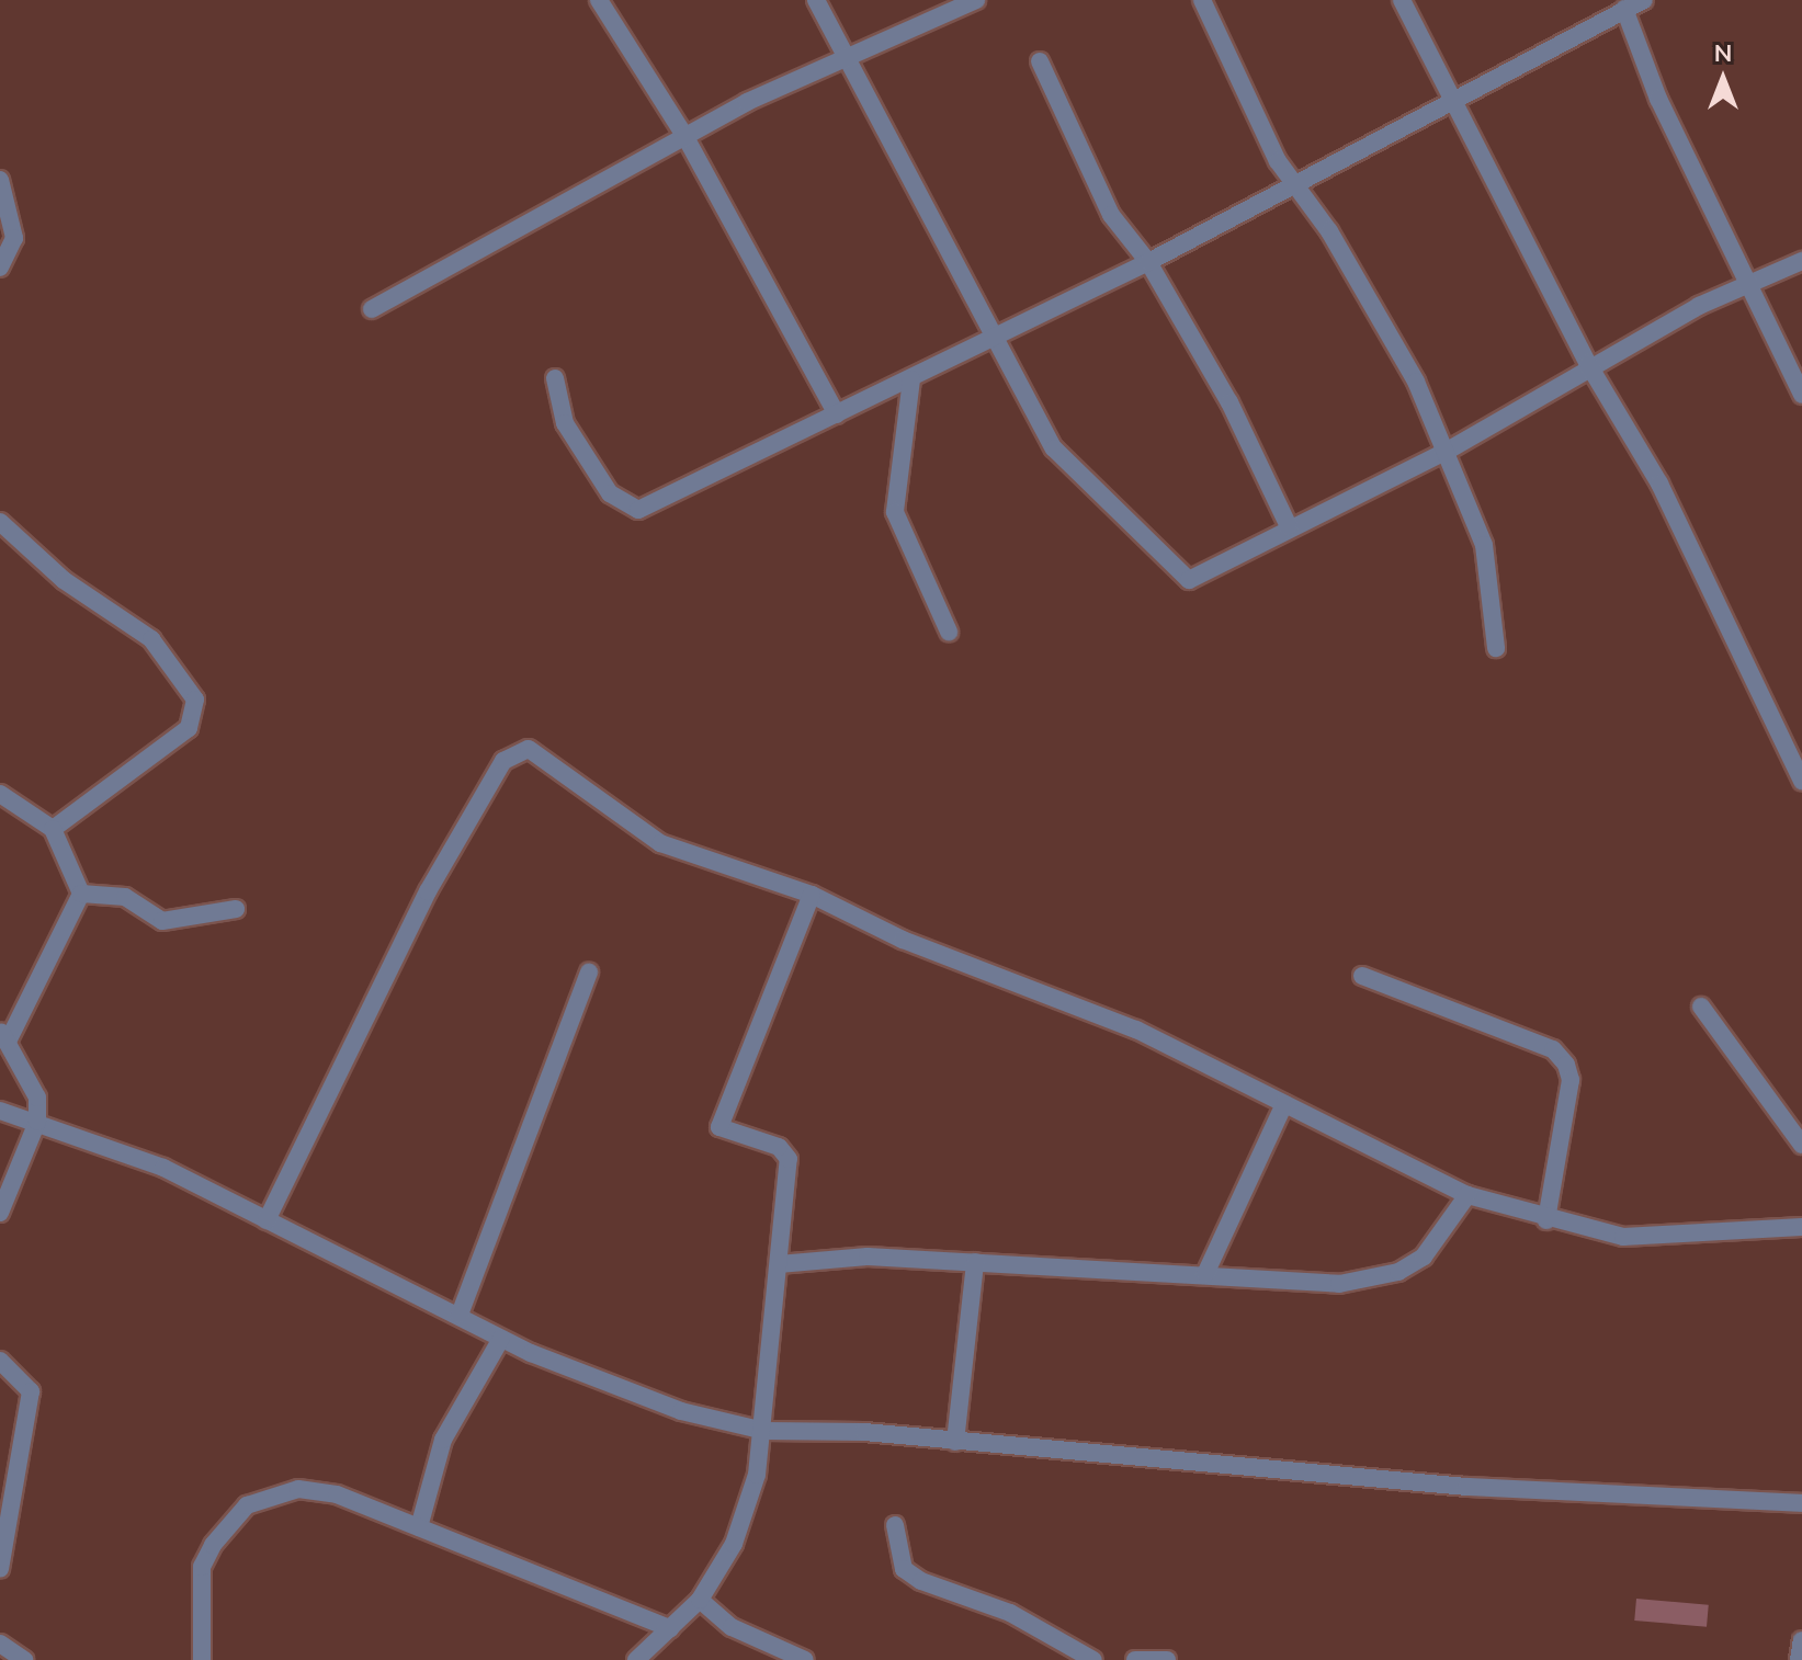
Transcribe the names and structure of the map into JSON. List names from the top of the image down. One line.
{"north":"top"}
